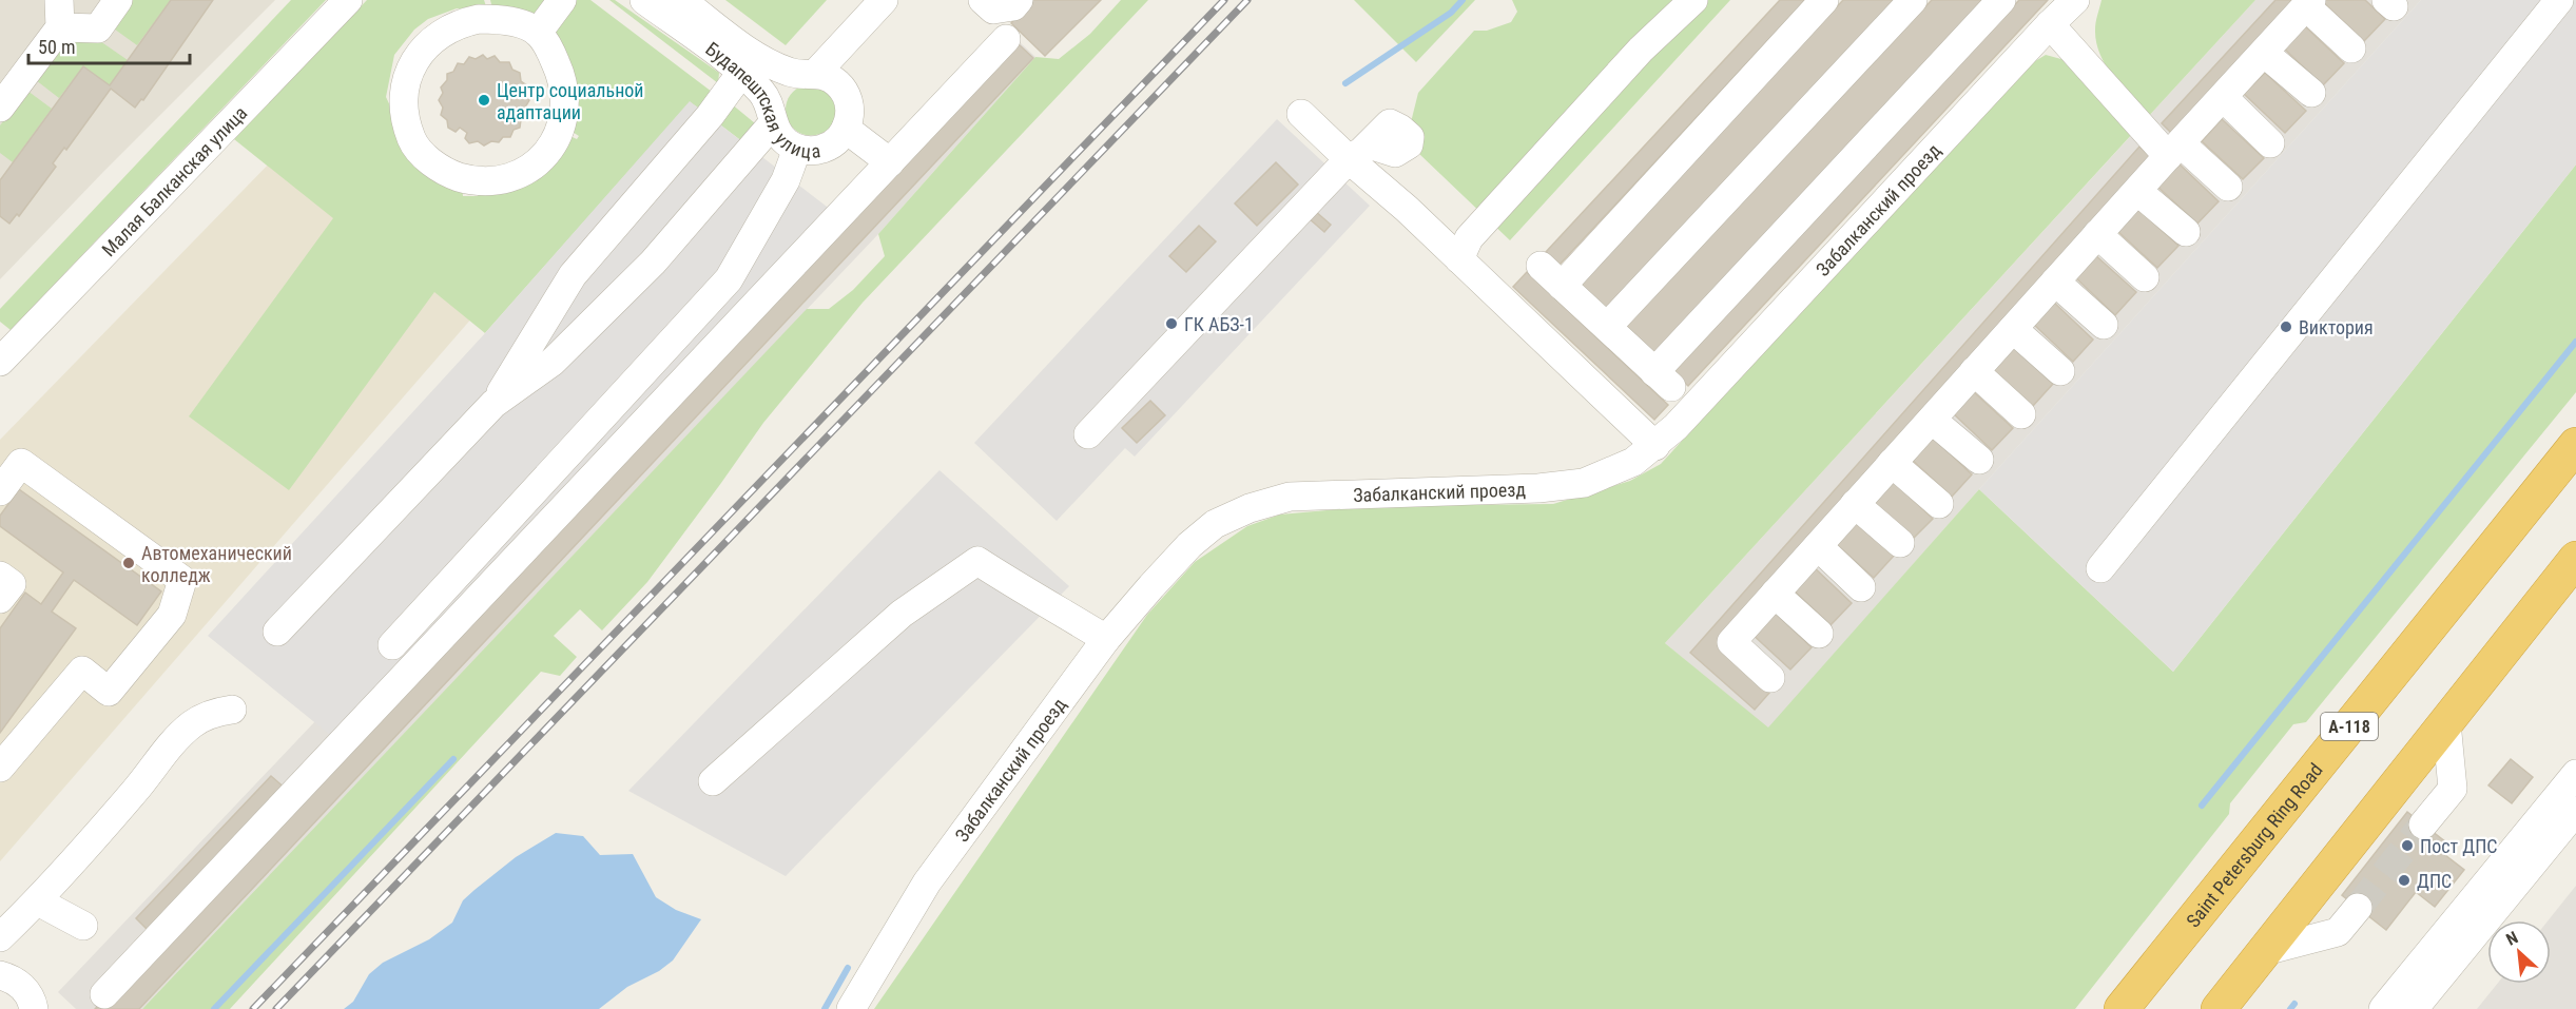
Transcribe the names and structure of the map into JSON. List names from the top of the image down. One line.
{"streets":{"highway":["А-118","Saint Petersburg Ring Road"],"street":["Будапештская улица","Малая Балканская улица","Забалканский проезд"]},"places":["Центр социальной адаптации","ГК АБЗ-1","Виктория","Автомеханический колледж","Пост ДПС","ДПС"],"scale_bar":"50 m","north":"top left"}
